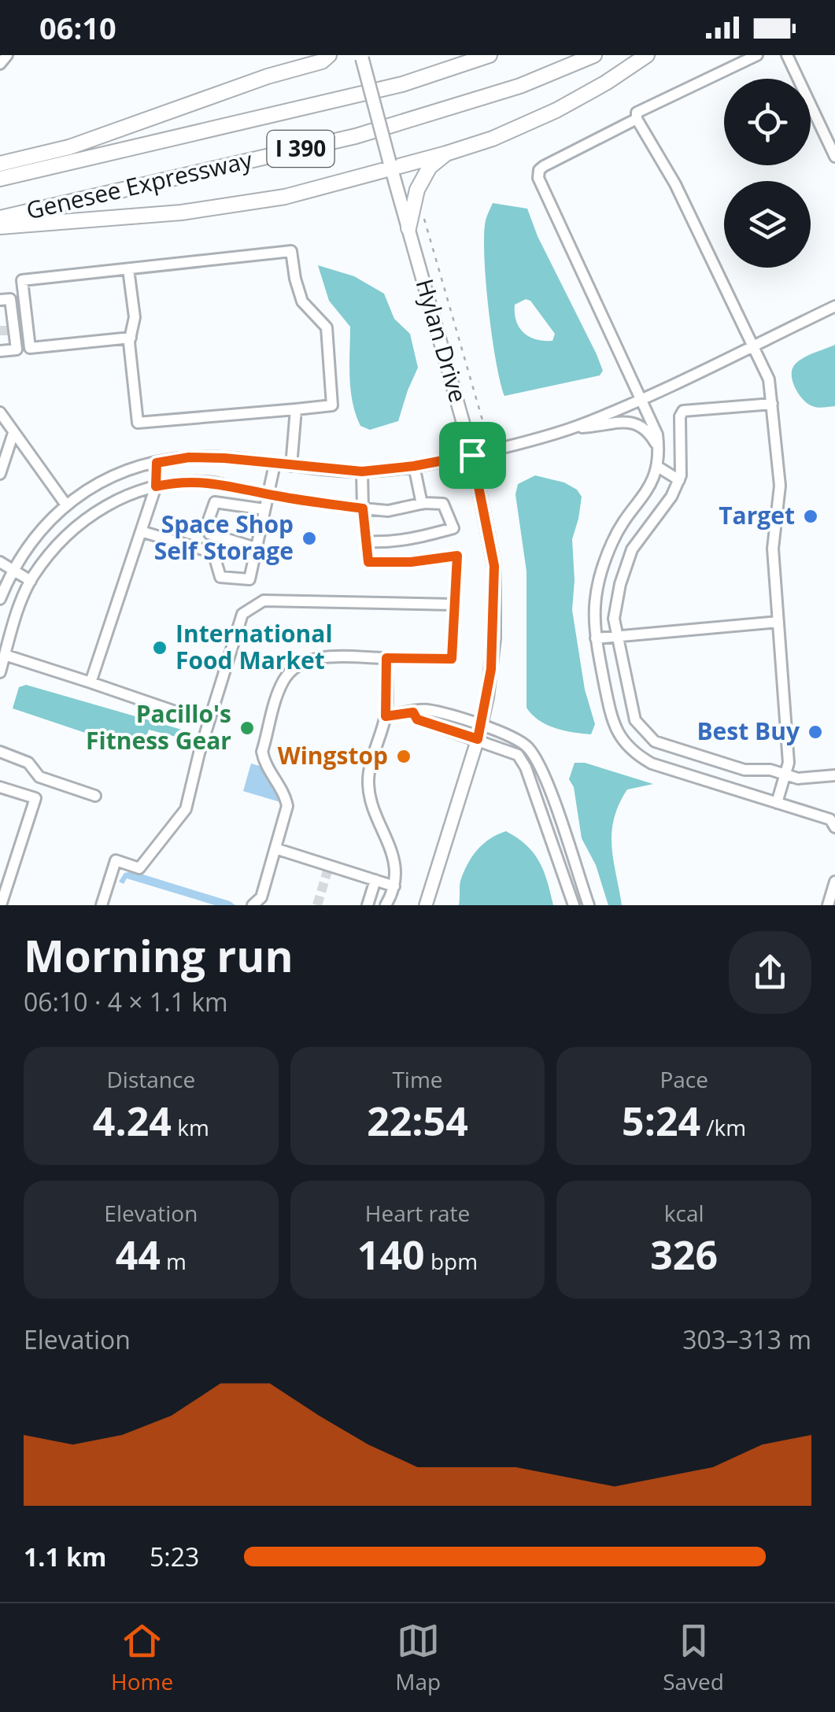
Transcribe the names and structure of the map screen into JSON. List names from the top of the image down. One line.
{"streets":{"highway":["I 390","Genesee Expressway"],"main road":["Hylan Drive"]},"places":["Target","Space Shop Self Storage","International Food Market","Pacillo's Fitness Gear","Best Buy","Wingstop"],"page":{"status":"06:10","heading":["Morning run","06:10 · 4 × 1.1 km"],"stats":[["Distance","4.24 km"],["Time","22:54"],["Pace","5:24 /km"],["Elevation","44 m"],["Heart rate","140 bpm"],["kcal","326"]],"chart":["Elevation","303–313 m"],"list":[{"name":"1.1 km","note":"5:23"}],"tabs":["Home","Map","Saved"]}}
